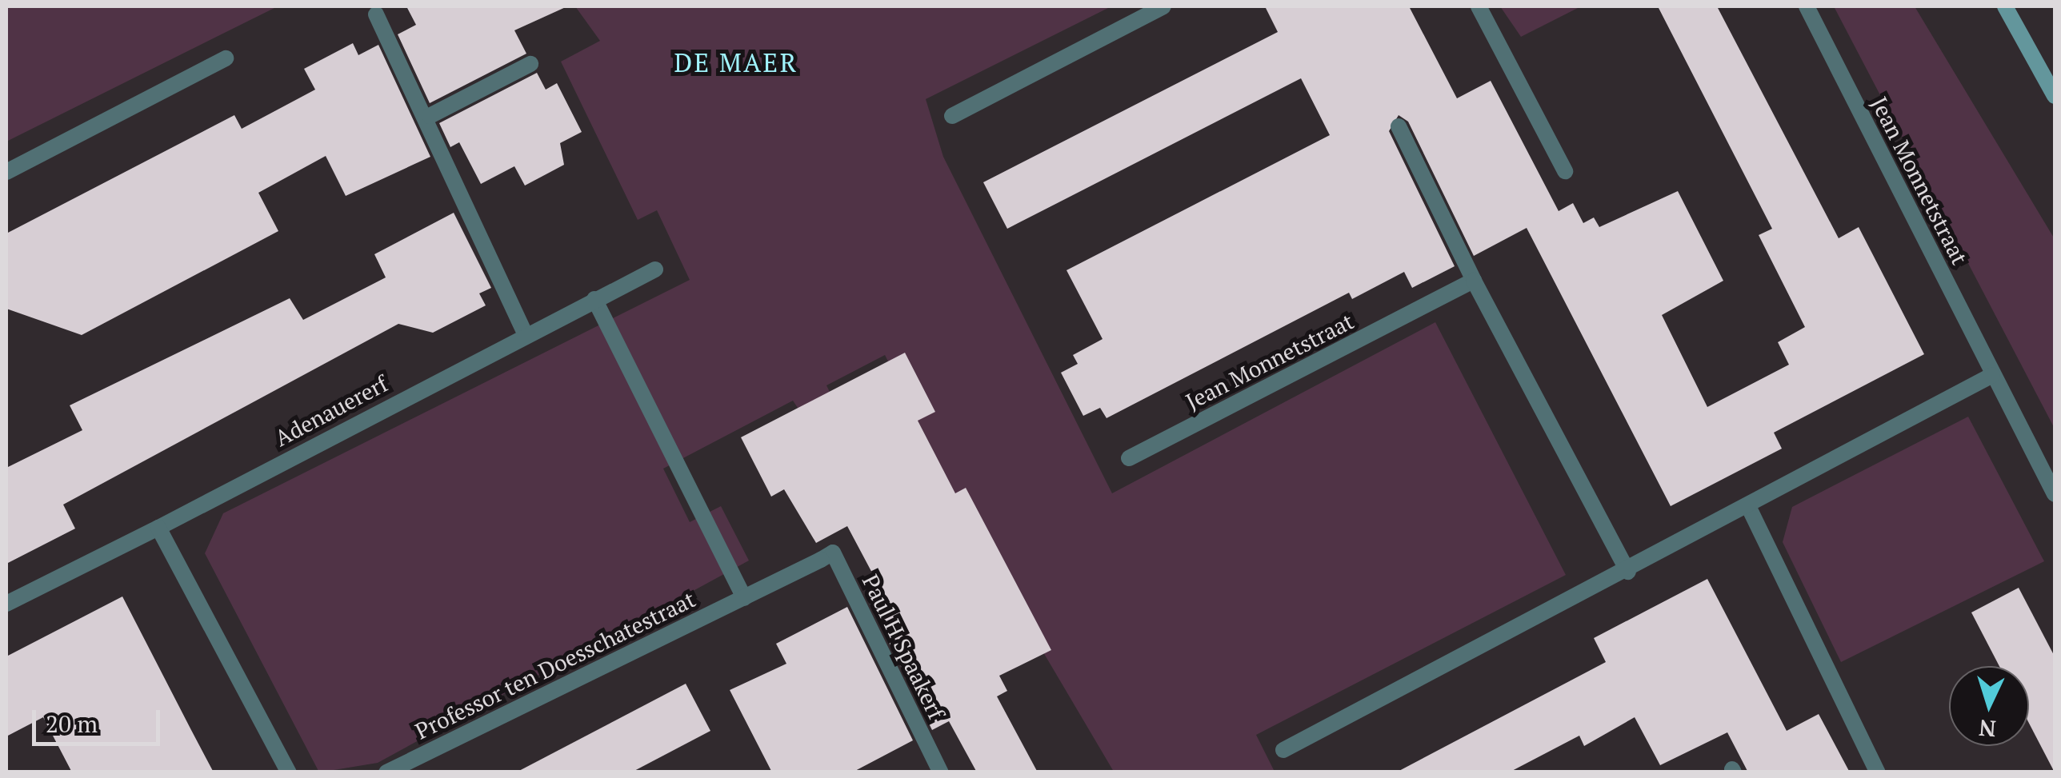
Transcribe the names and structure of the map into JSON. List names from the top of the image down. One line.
{"streets":{"street":["Jean Monnetstraat","Adenauererf","Paul H Spaakerf","Professor ten Doesschatestraat"]},"crossings":[["Paul H Spaakerf","Professor ten Doesschatestraat"]],"districts":["DE MAER"],"scale_bar":"20 m","north":"bottom"}
